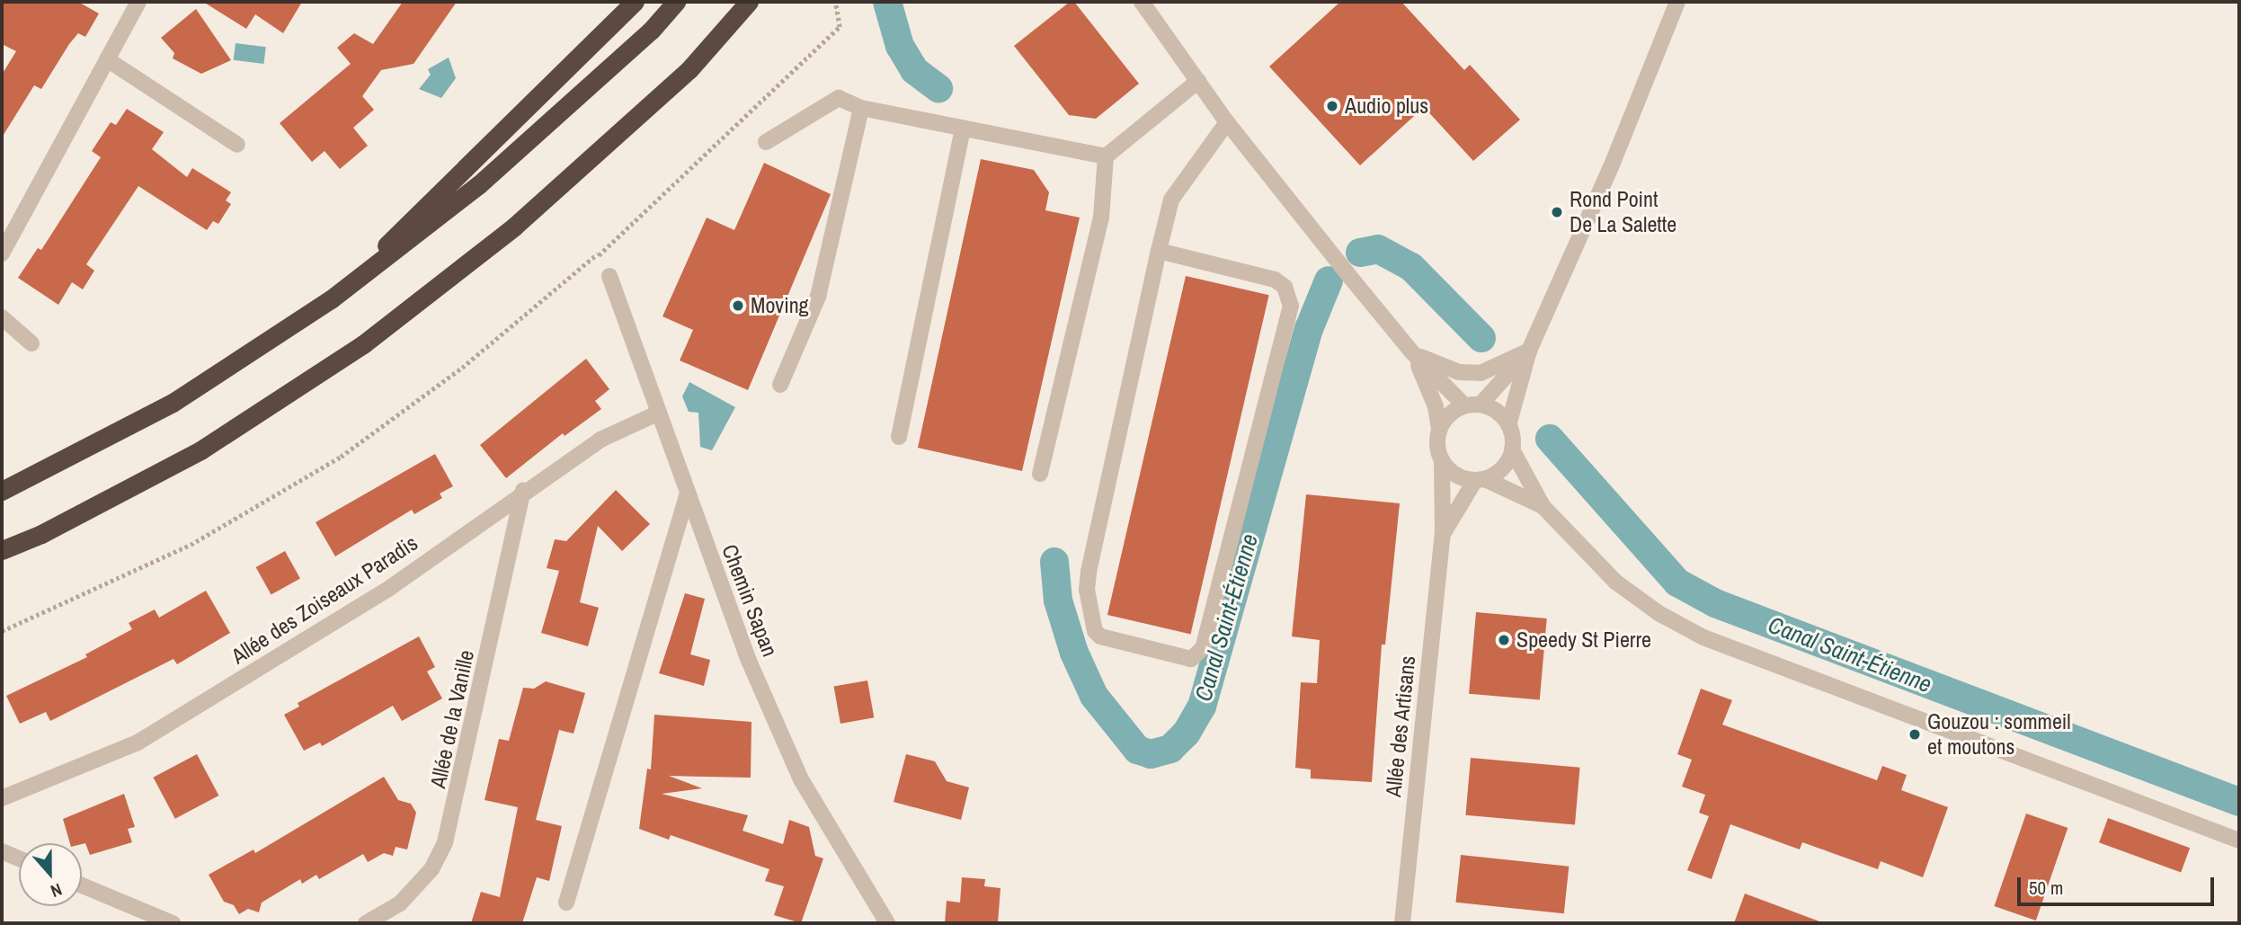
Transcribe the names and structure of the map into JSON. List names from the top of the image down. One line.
{"streets":{"street":["Allée des Zoiseaux Paradis","Chemin Sapan","Allée de la Vanille","Allée des Artisans"]},"crossings":[["Allée des Zoiseaux Paradis","Chemin Sapan"],["Allée des Zoiseaux Paradis","Allée de la Vanille"]],"water":["Canal Saint-Étienne"],"places":["Audio plus","Rond Point De La Salette","Moving","Speedy St Pierre","Gouzou : sommeil et moutons"],"scale_bar":"50 m","north":"bottom"}
